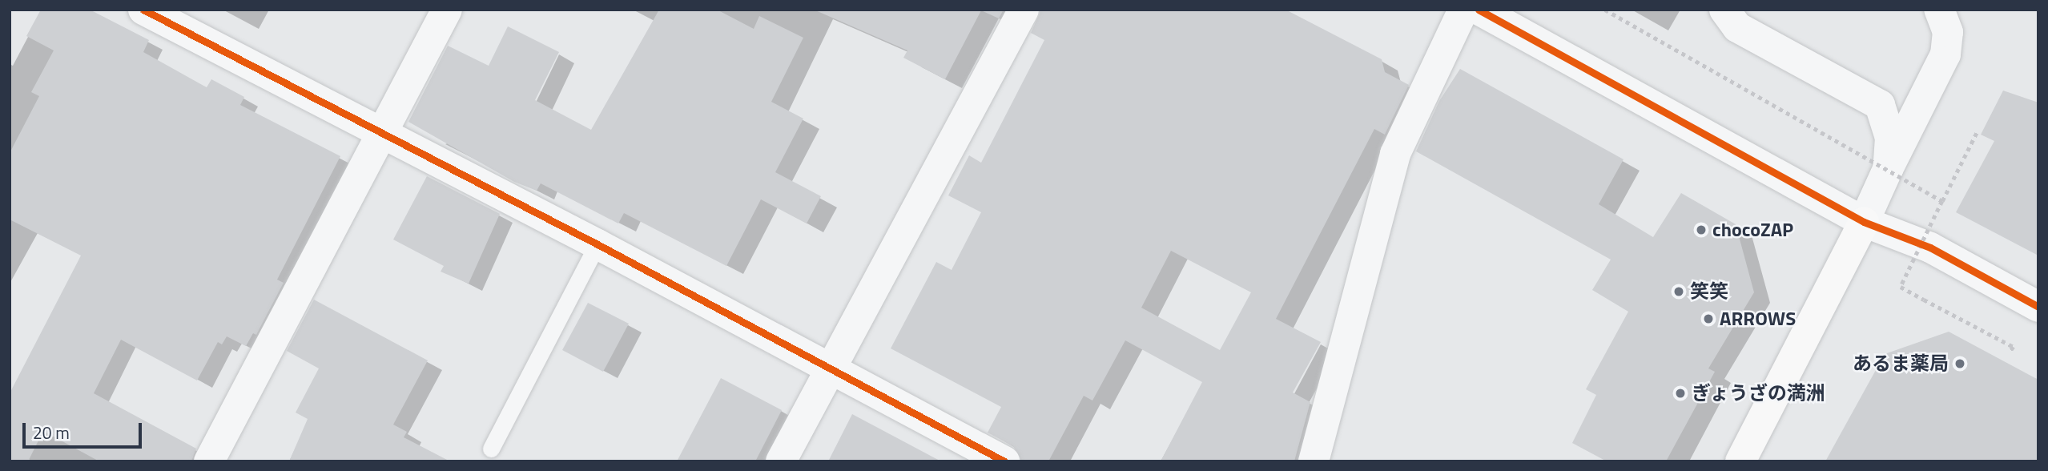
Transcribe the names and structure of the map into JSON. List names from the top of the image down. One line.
{"places":["chocoZAP","笑笑","ARROWS","あるま薬局","ぎょうざの満洲"],"scale_bar":"20 m"}
